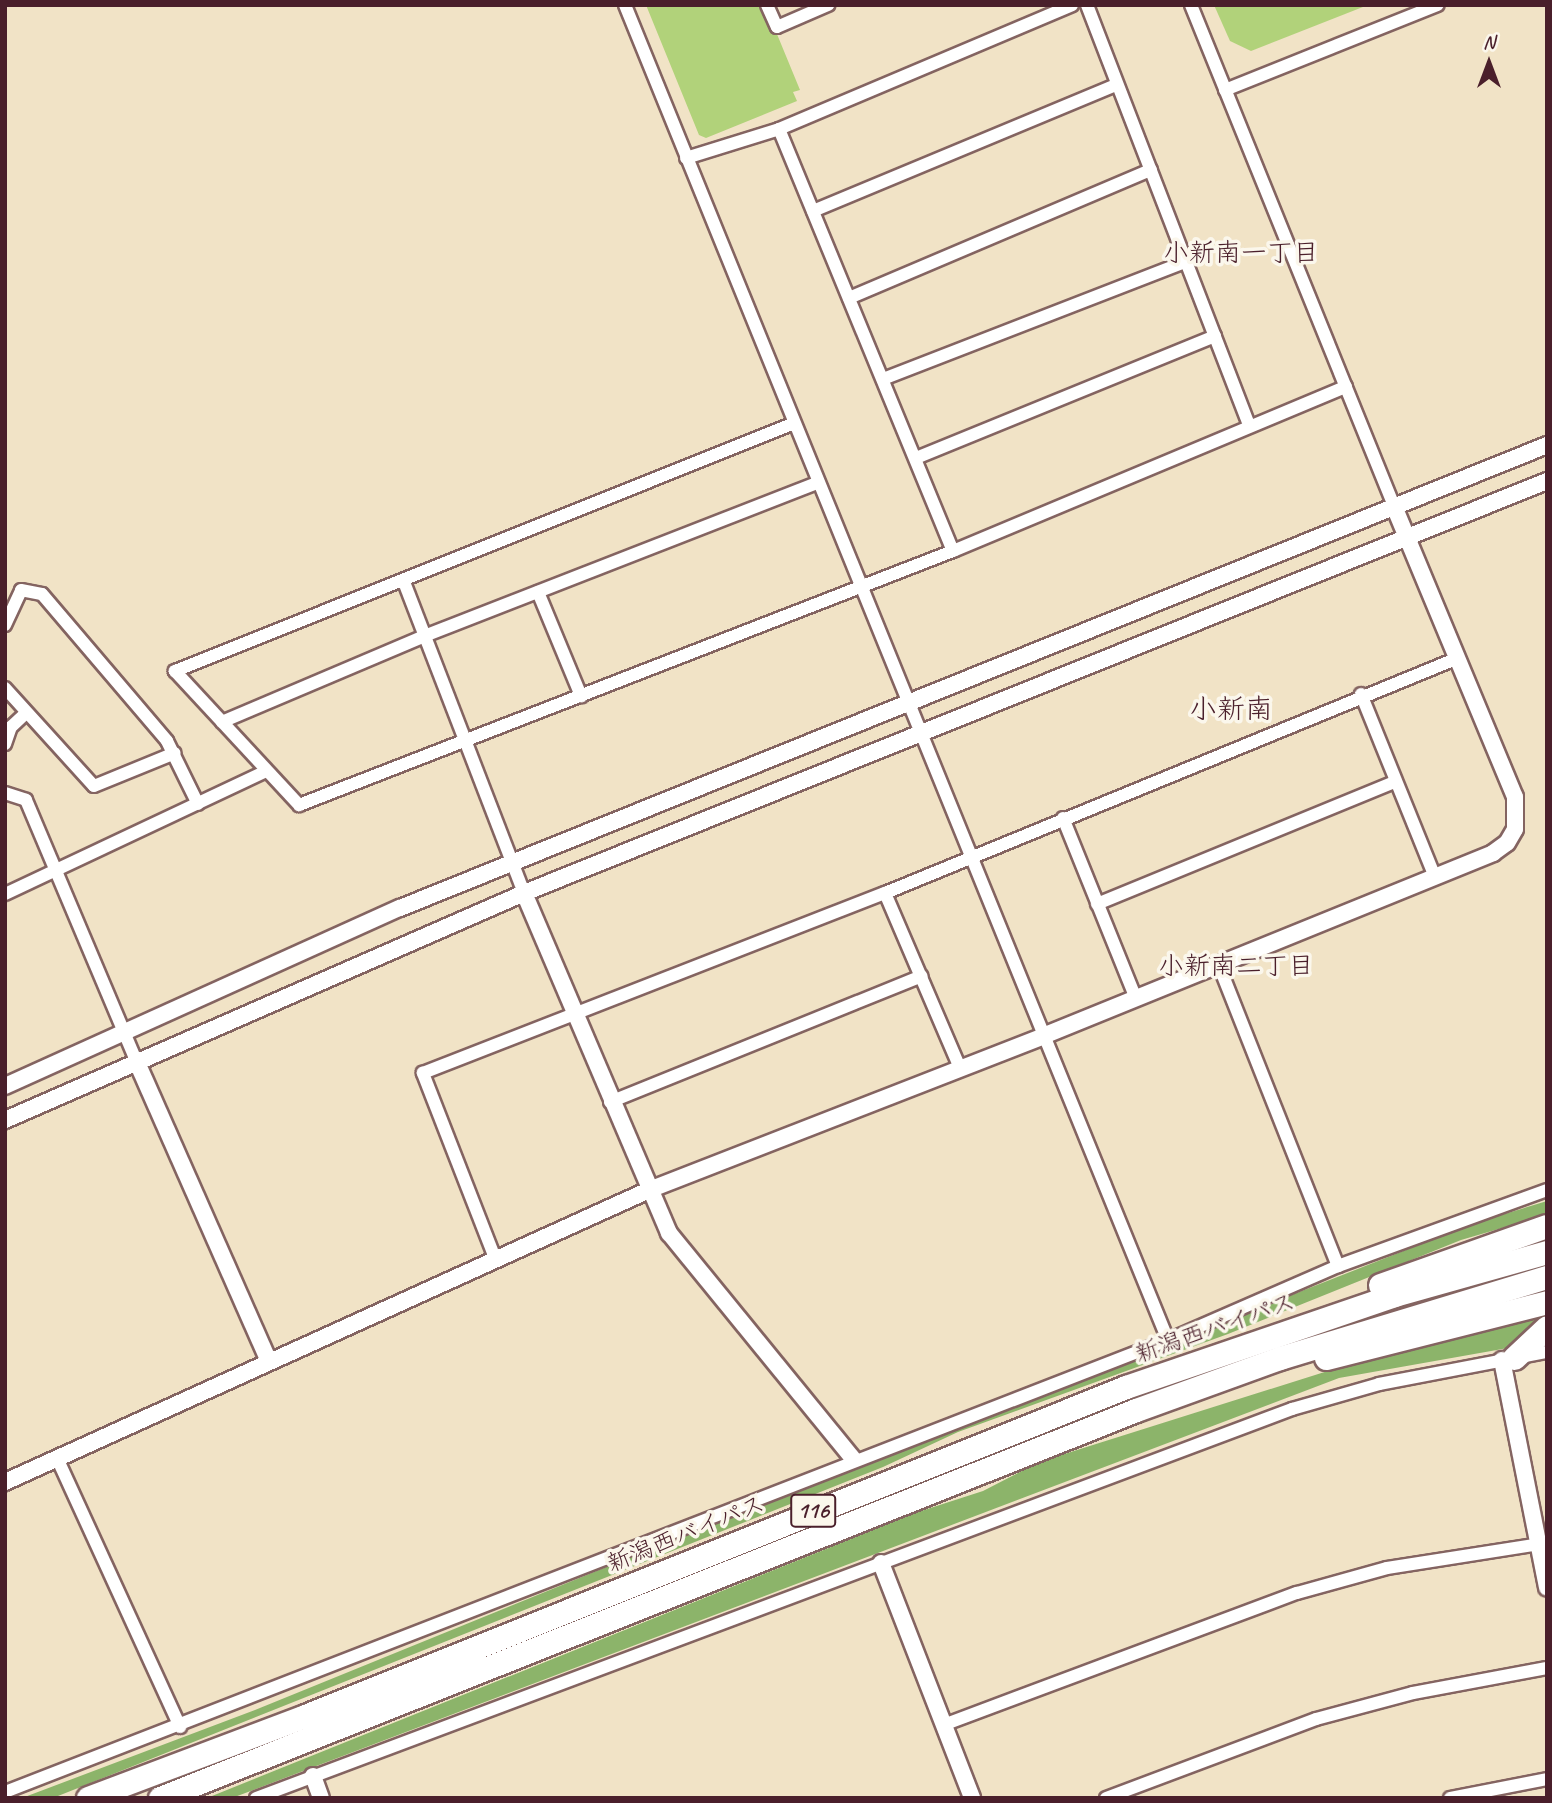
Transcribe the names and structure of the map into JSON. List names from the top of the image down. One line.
{"streets":{"highway":["新潟西バイパス","116"]},"districts":["小新南一丁目","小新南","小新南二丁目"],"north":"top"}
